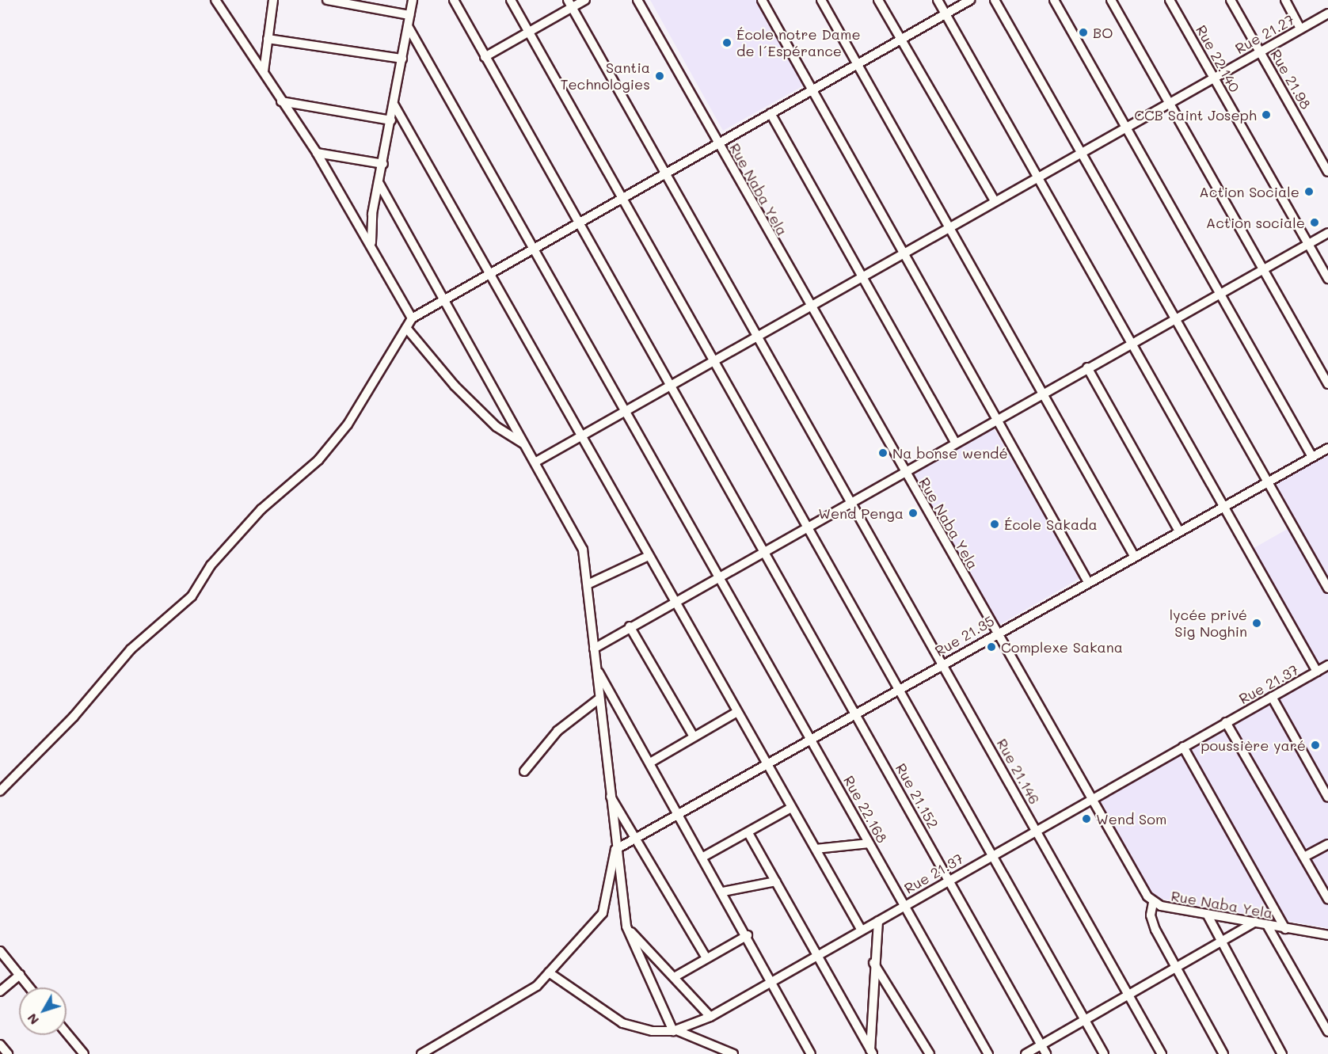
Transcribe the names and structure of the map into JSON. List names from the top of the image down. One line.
{"streets":{"street":["Rue 21.27","Rue 22.140","Rue 21.98","Rue Naba Yela","Rue 21.35","Rue 21.37","Rue 21.146","Rue 21.152","Rue 22.168"]},"crossings":[["Rue 21.27","Rue 22.140"],["Rue 21.27","Rue 21.98"],["Rue 21.27","Rue Naba Yela"],["Rue 21.27","Rue 21.146"],["Rue 21.27","Rue 21.152"],["Rue 21.27","Rue 22.168"],["Rue Naba Yela","Rue 21.35"],["Rue Naba Yela","Rue 21.37"],["Rue 21.35","Rue 21.146"],["Rue 21.35","Rue 21.152"],["Rue 21.35","Rue 22.168"],["Rue 21.37","Rue 21.146"],["Rue 21.37","Rue 21.152"],["Rue 21.37","Rue 22.168"]],"places":["BO","École notre Dame de l´Espérance","Santia Technologies","CCB Saint Joseph","Action Sociale","Action sociale","Na bonse wendé","Wend Penga","École Sakada","lycée privé Sig Noghin","Complexe Sakana","poussière yaré","Wend Som"],"north":"bottom left"}
